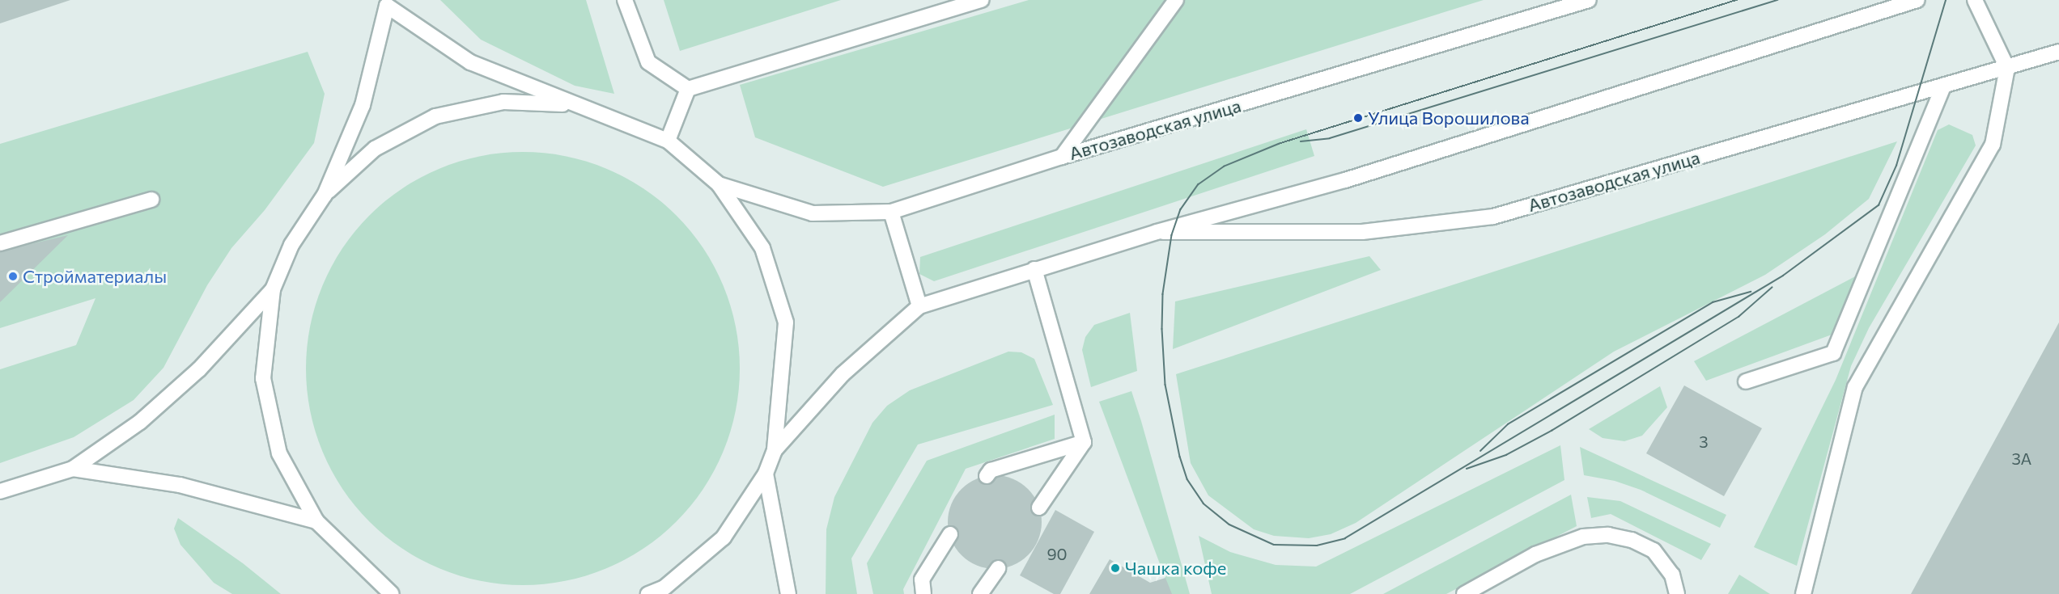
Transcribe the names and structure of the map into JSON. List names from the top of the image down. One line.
{"streets":{"main road":["Автозаводская улица"]},"places":["Улица Ворошилова","Стройматериалы","Чашка кофе"],"house_numbers":["3","3А","90"]}
